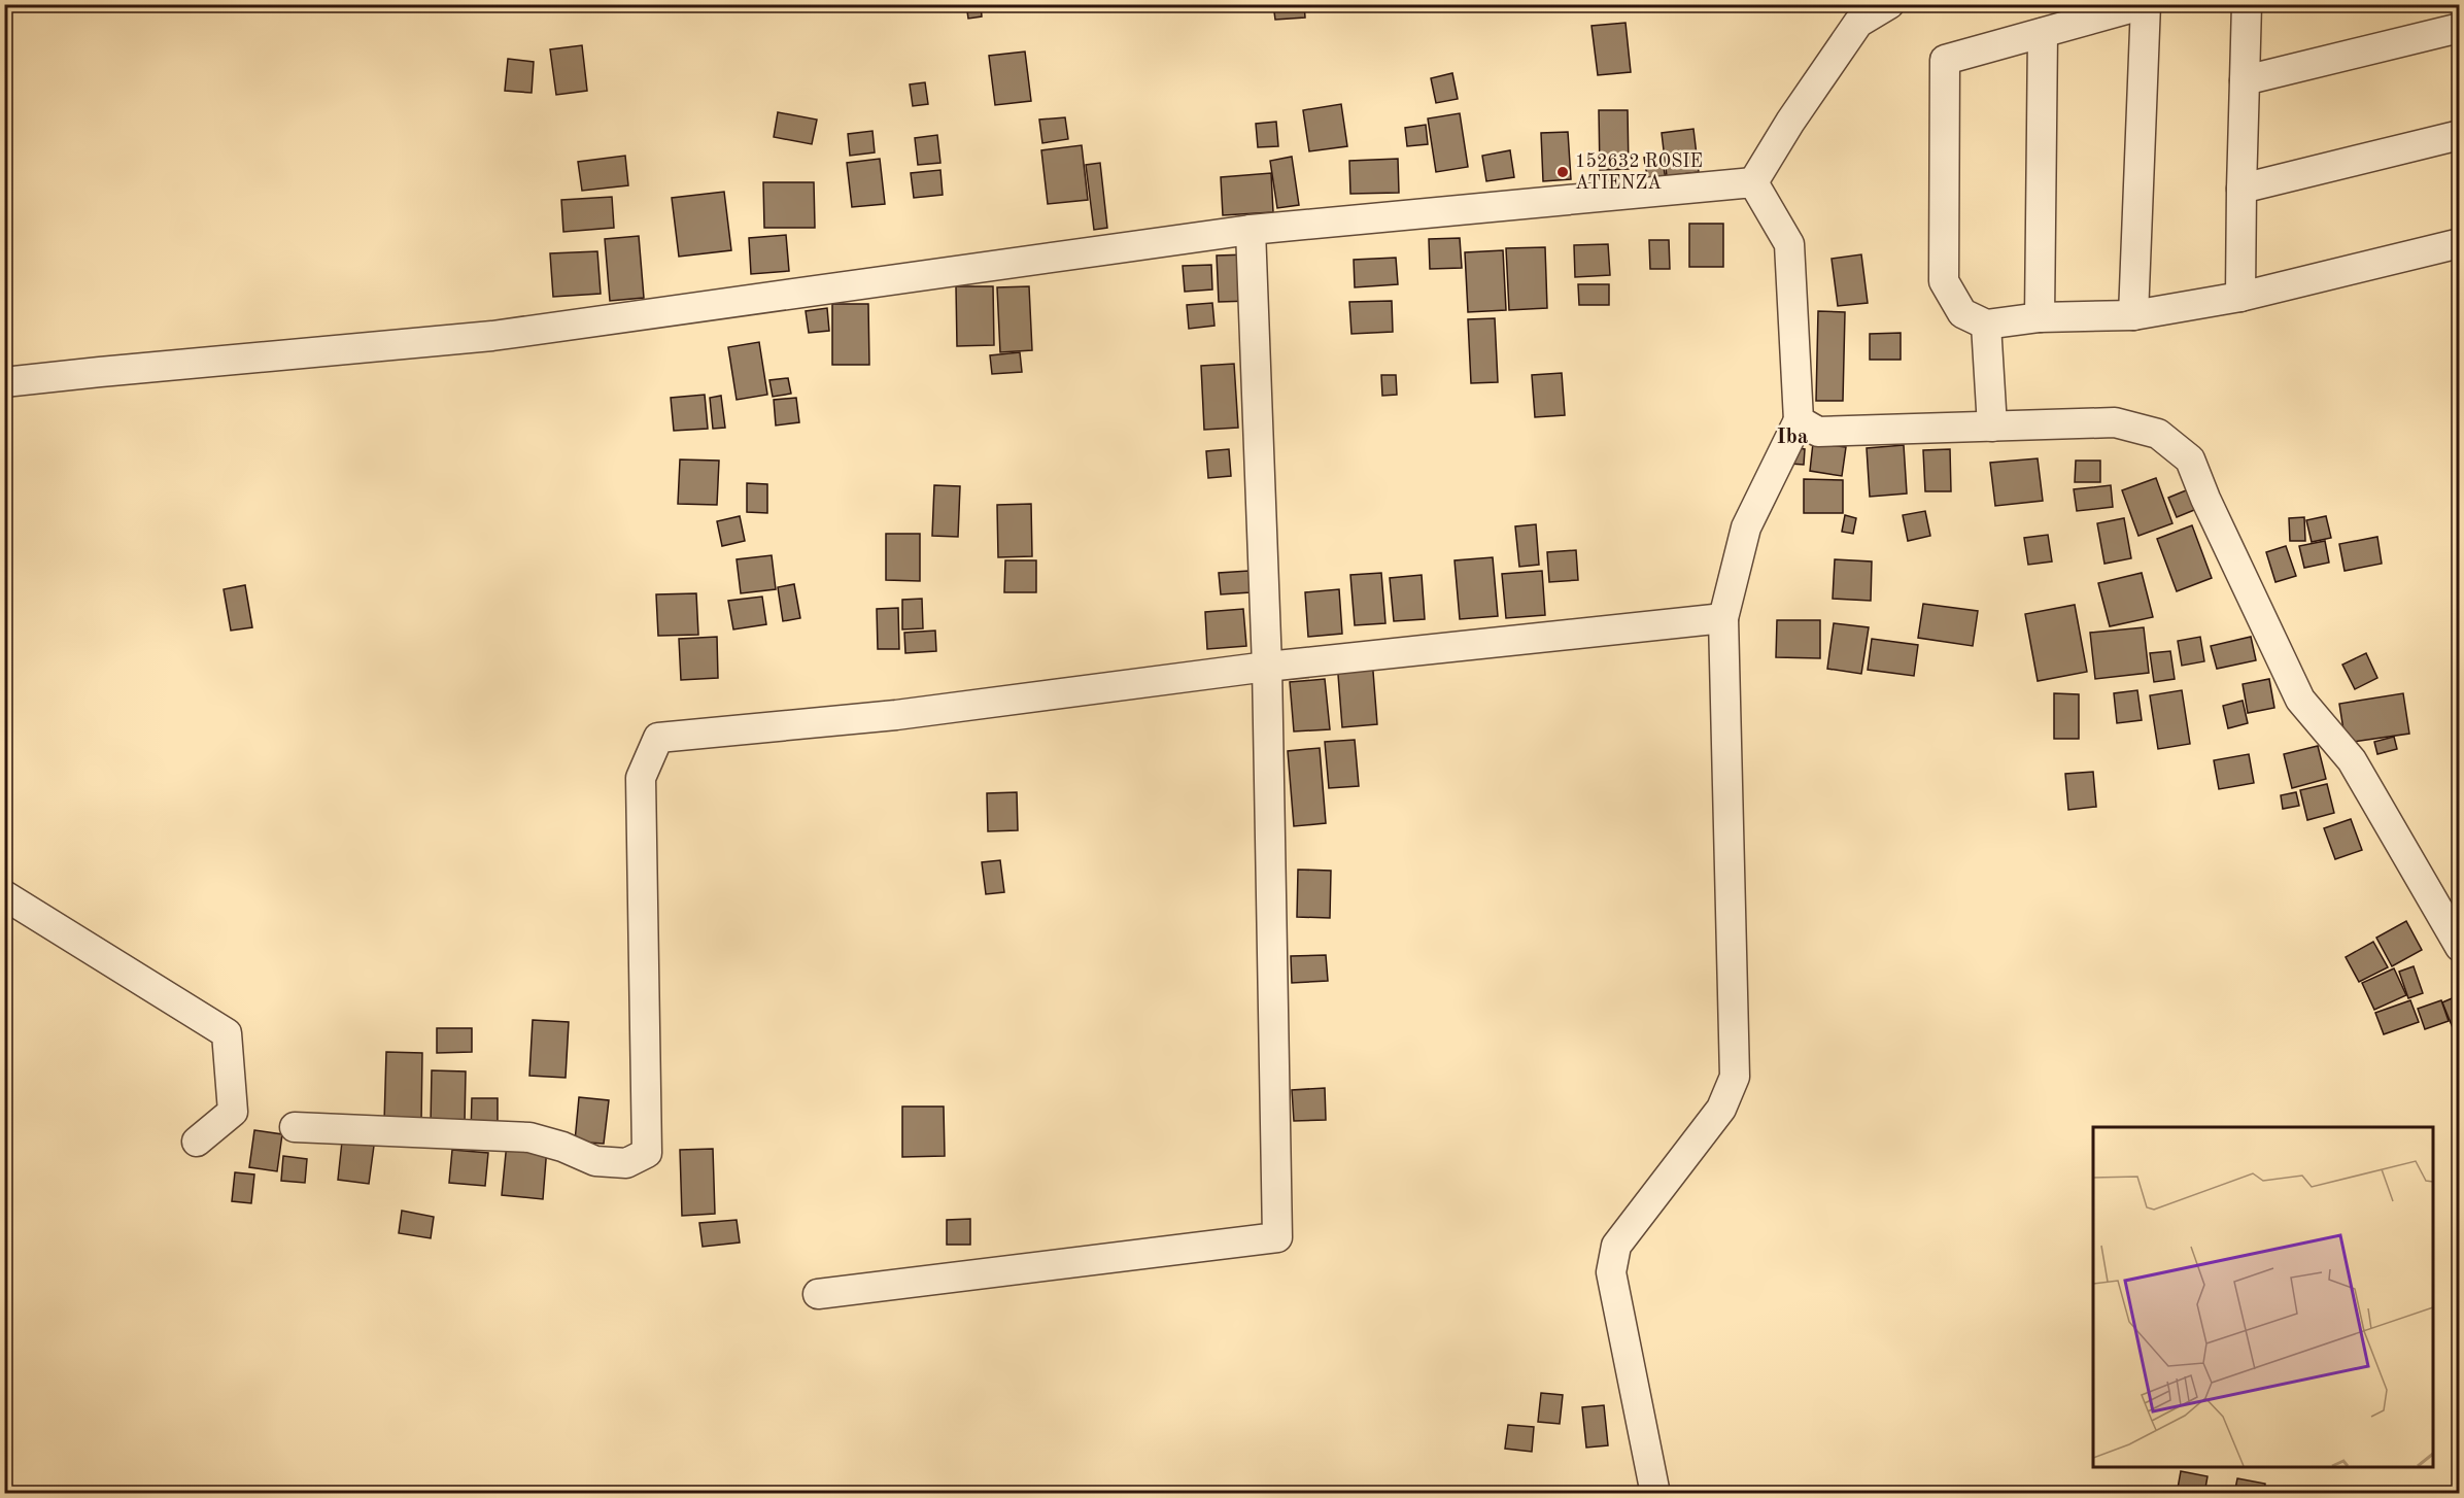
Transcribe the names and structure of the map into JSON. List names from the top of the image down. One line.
{"districts":["Iba"],"places":["152632 ROSIE ATIENZA"]}
